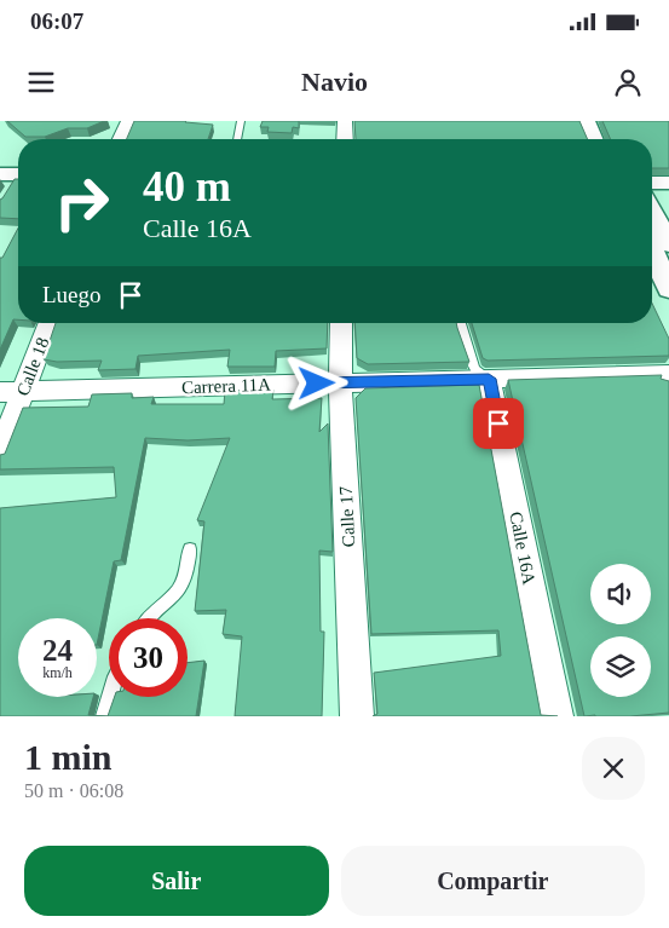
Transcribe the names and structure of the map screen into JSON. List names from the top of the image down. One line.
{"streets":{"street":["Calle 18","Carrera 11A","Calle 17","Calle 16A"]},"crossings":[["Calle 18","Carrera 11A"],["Carrera 11A","Calle 17"],["Carrera 11A","Calle 16A"]],"page":{"status":"06:07","header":"Navio","turn":["40 m","Calle 16A"],"then":"Luego","speed":"24 km/h","limit":"30","heading":["1 min","50 m · 06:08"],"buttons":["Salir","Compartir"]}}
